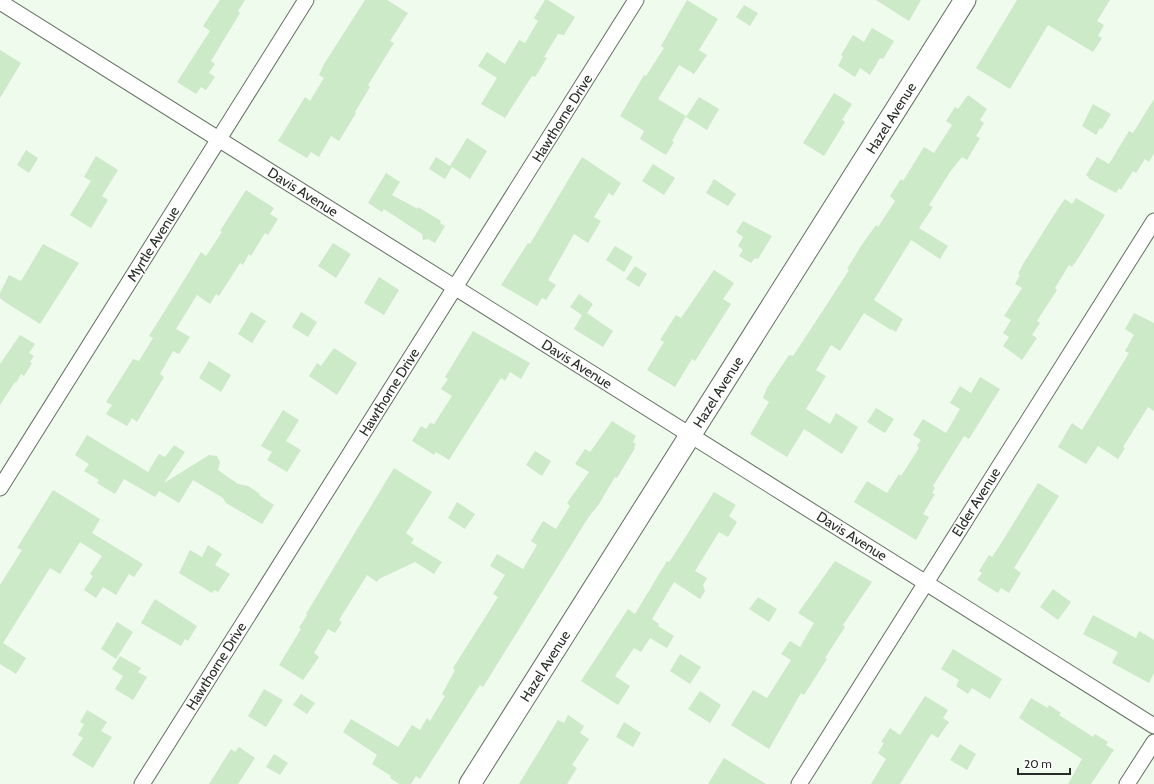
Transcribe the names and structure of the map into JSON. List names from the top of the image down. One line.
{"streets":{"street":["Hawthorne Drive","Hazel Avenue","Davis Avenue","Myrtle Avenue","Elder Avenue"]},"crossings":[["Hawthorne Drive","Davis Avenue"],["Hazel Avenue","Davis Avenue"],["Davis Avenue","Myrtle Avenue"],["Davis Avenue","Elder Avenue"]],"scale_bar":"20 m"}
